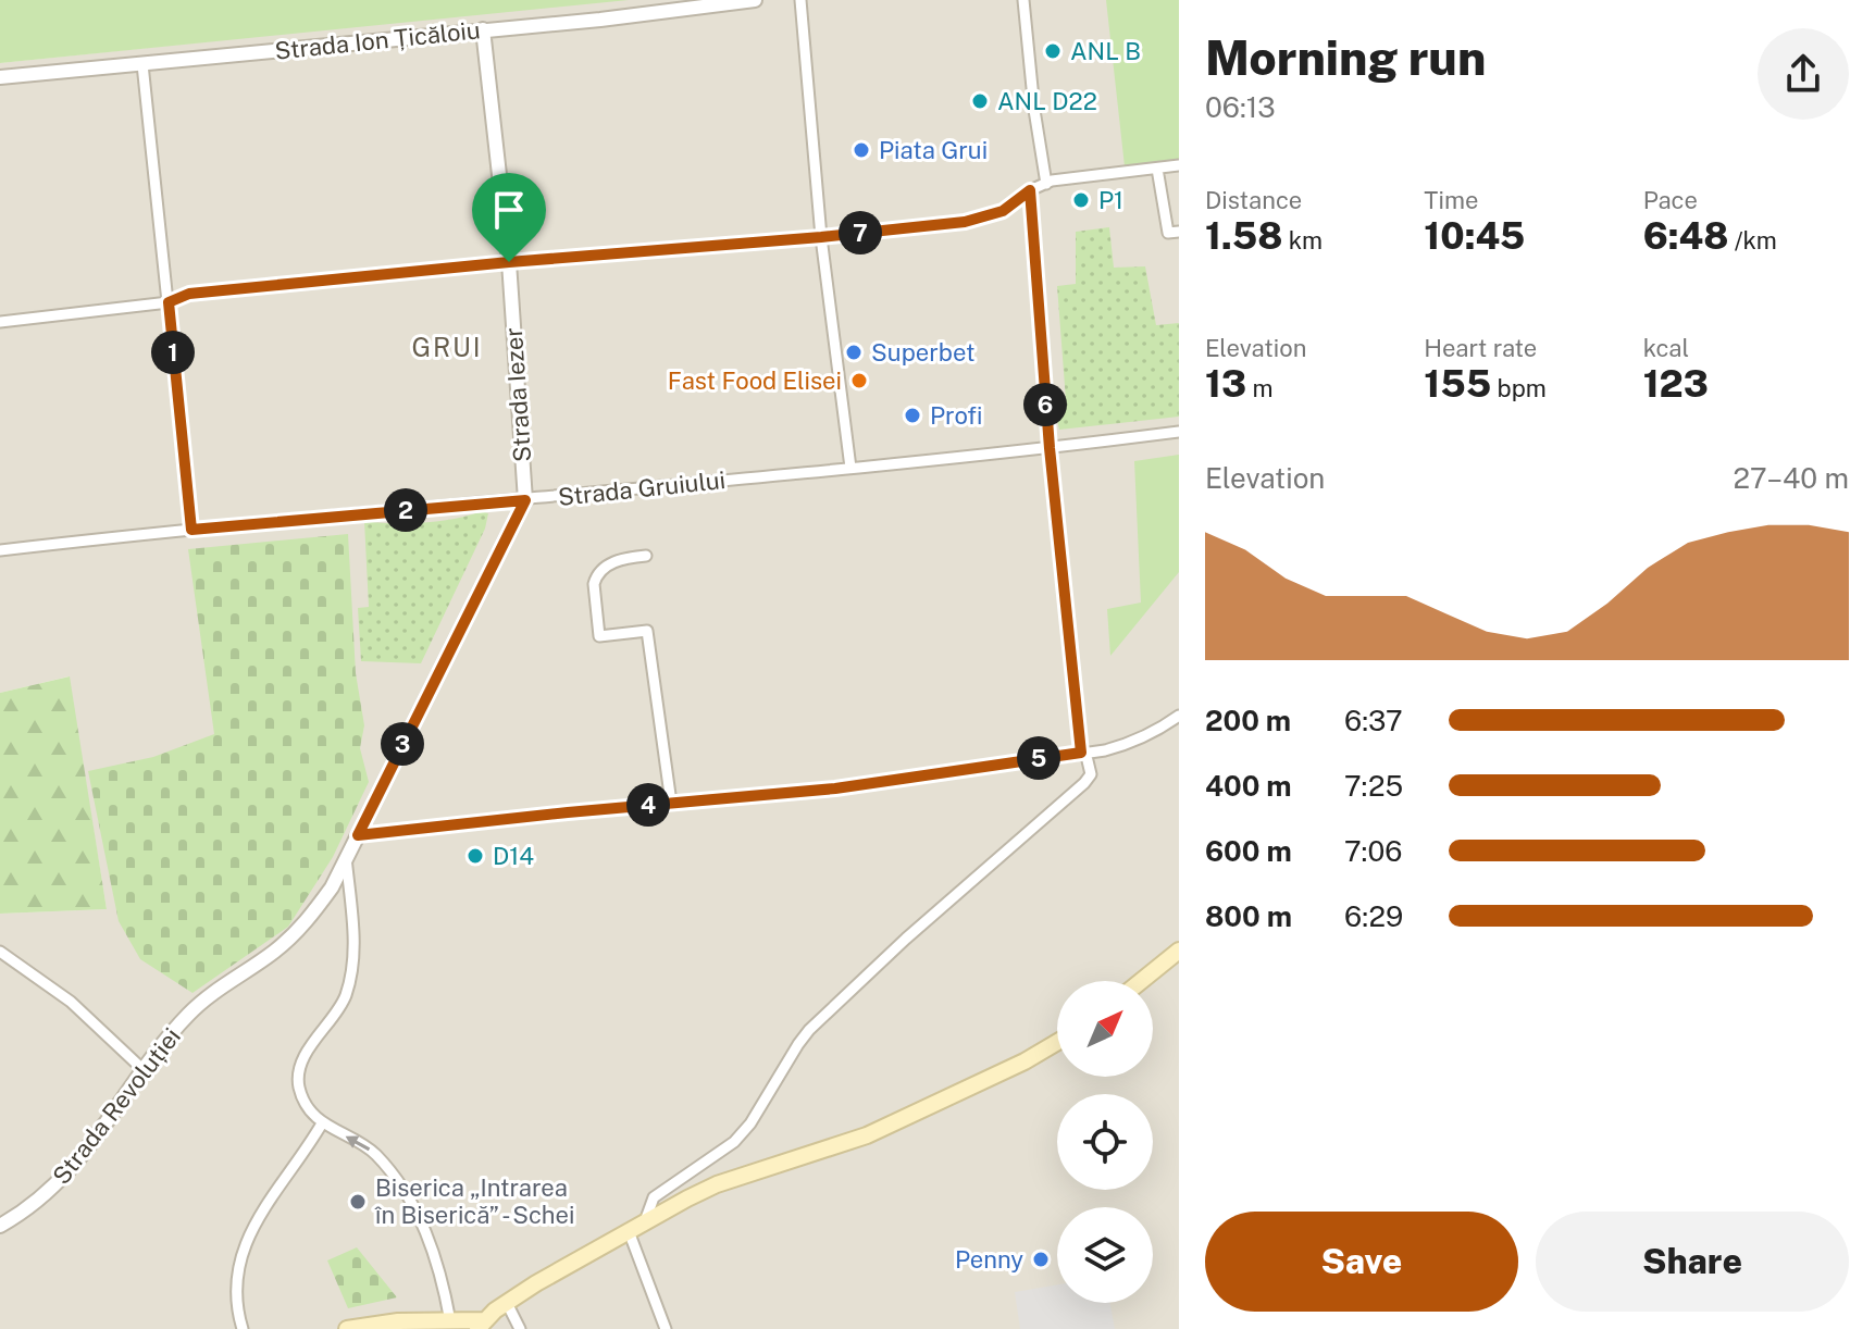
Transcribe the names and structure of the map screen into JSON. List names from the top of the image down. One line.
{"streets":{"street":["Strada Ion Țicăloiu","Strada Iezer","Strada Gruiului","Strada Revoluției"]},"crossings":[["Strada Ion Țicăloiu","Strada Iezer"],["Strada Iezer","Strada Gruiului"],["Strada Iezer","Strada Revoluției"],["Strada Gruiului","Strada Revoluției"]],"districts":["GRUI"],"places":["ANL B","ANL D22","Piata Grui","P1","Superbet","Fast Food Elisei","Profi","D14","Biserica „Intrarea în Biserică” - Schei","Penny"],"north":"top right","page":{"heading":["Morning run","06:13"],"stats":[["Distance","1.58 km"],["Time","10:45"],["Pace","6:48 /km"],["Elevation","13 m"],["Heart rate","155 bpm"],["kcal","123"]],"pins":["7","1","6","2","3","5","4"],"chart":["Elevation","27–40 m"],"list":[{"name":"200 m","note":"6:37"},{"name":"400 m","note":"7:25"},{"name":"600 m","note":"7:06"},{"name":"800 m","note":"6:29"}],"buttons":["Save","Share"]}}
